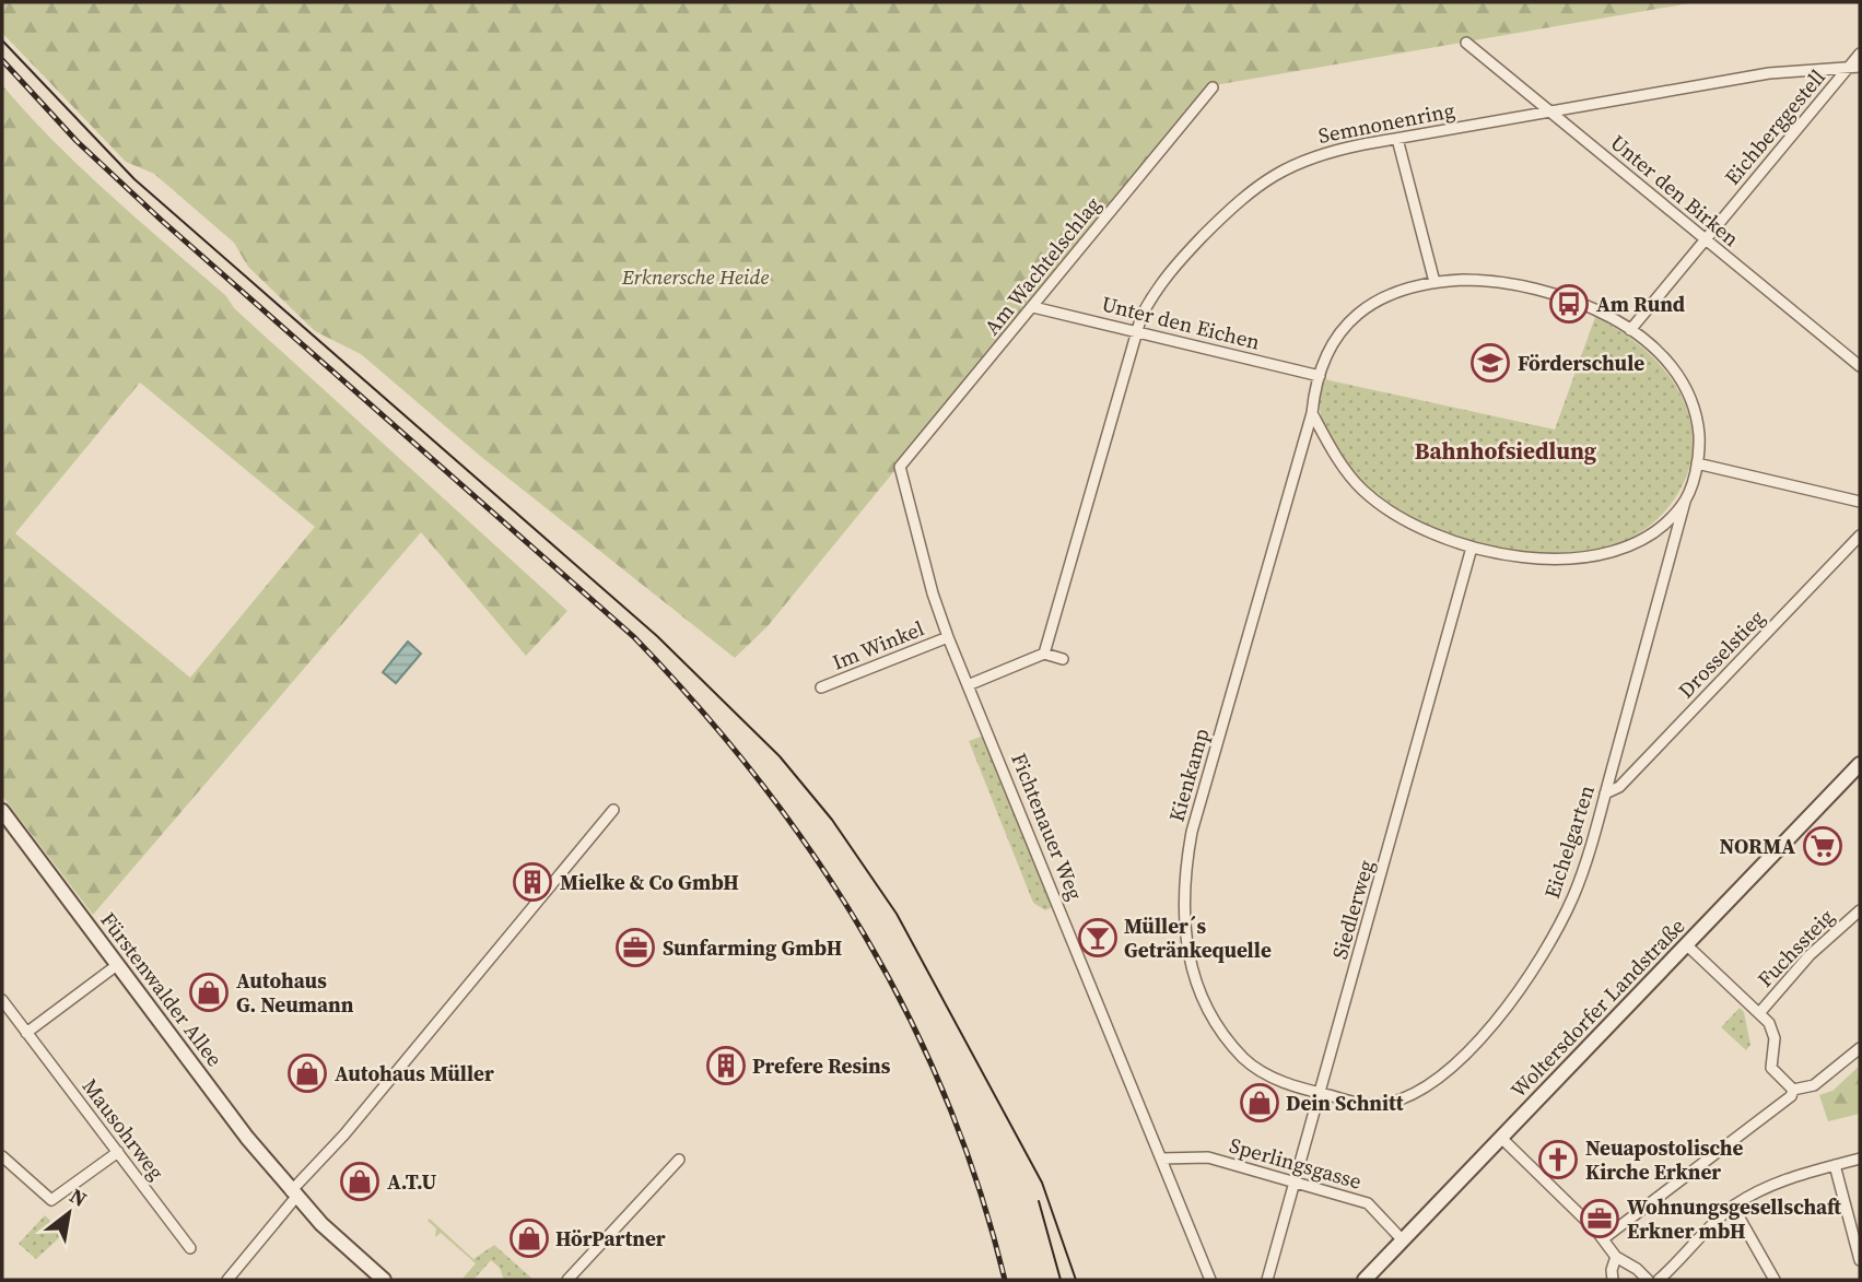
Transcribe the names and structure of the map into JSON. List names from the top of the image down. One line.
{"streets":{"main road":["Fürstenwalder Allee","Woltersdorfer Landstraße"],"street":["Semnonenring","Eichberggestell","Unter den Birken","Am Wachtelschlag","Unter den Eichen","Im Winkel","Drosselstieg","Kienkamp","Fichtenauer Weg","Eichelgarten","Siedlerweg","Fuchssteig","Mausohrweg","Sperlingsgasse"]},"crossings":[["Semnonenring","Eichberggestell"],["Semnonenring","Unter den Birken"],["Semnonenring","Unter den Eichen"],["Eichberggestell","Unter den Birken"],["Am Wachtelschlag","Unter den Eichen"],["Am Wachtelschlag","Fichtenauer Weg"],["Im Winkel","Fichtenauer Weg"],["Drosselstieg","Eichelgarten"],["Kienkamp","Eichelgarten"],["Kienkamp","Siedlerweg"],["Fichtenauer Weg","Sperlingsgasse"],["Eichelgarten","Siedlerweg"],["Siedlerweg","Sperlingsgasse"],["Woltersdorfer Landstraße","Sperlingsgasse"]],"districts":["Bahnhofsiedlung"],"parks":["Erknersche Heide"],"places":{"bus stop":["Am Rund"],"school or university":["Förderschule"],"supermarket":["NORMA"],"building":["Mielke & Co GmbH","Prefere Resins"],"bar":["Müller´s Getränkequelle"],"office":["Sunfarming GmbH","Wohnungsgesellschaft Erkner mbH"],"shop":["Autohaus G. Neumann","Autohaus Müller","Dein Schnitt","A.T.U","HörPartner"],"church":["Neuapostolische Kirche Erkner"]},"north":"top right"}
